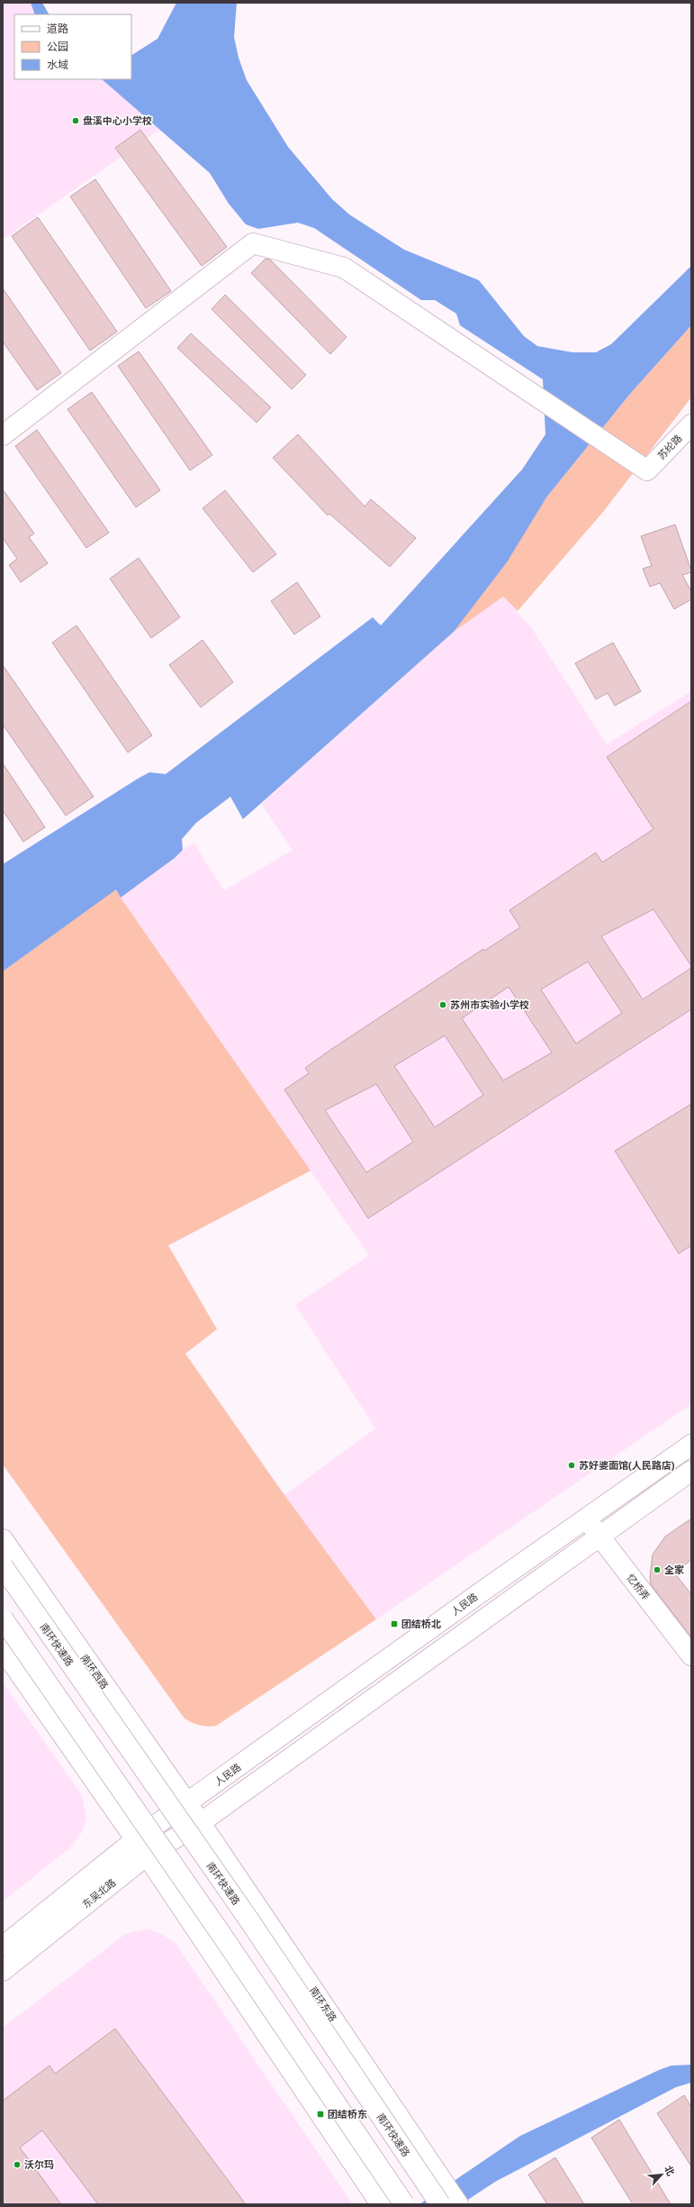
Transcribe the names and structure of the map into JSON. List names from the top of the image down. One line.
{"streets":{"main road":["苏纶路","忆桥弄","人民路","南环快速路","南环西路","东吴北路","南环东路"]},"crossings":[["忆桥弄","人民路"],["人民路","南环西路"],["人民路","东吴北路"],["人民路","南环东路"],["南环西路","东吴北路"],["南环西路","南环东路"],["东吴北路","南环东路"]],"places":{"other":["盘溪中心小学校","苏州市实验小学校","苏好婆面馆(人民路店)","全家","沃尔玛"],"transit":["团结桥北","团结桥东"]},"legend":["道路","公园","水域"],"north":"top right"}
